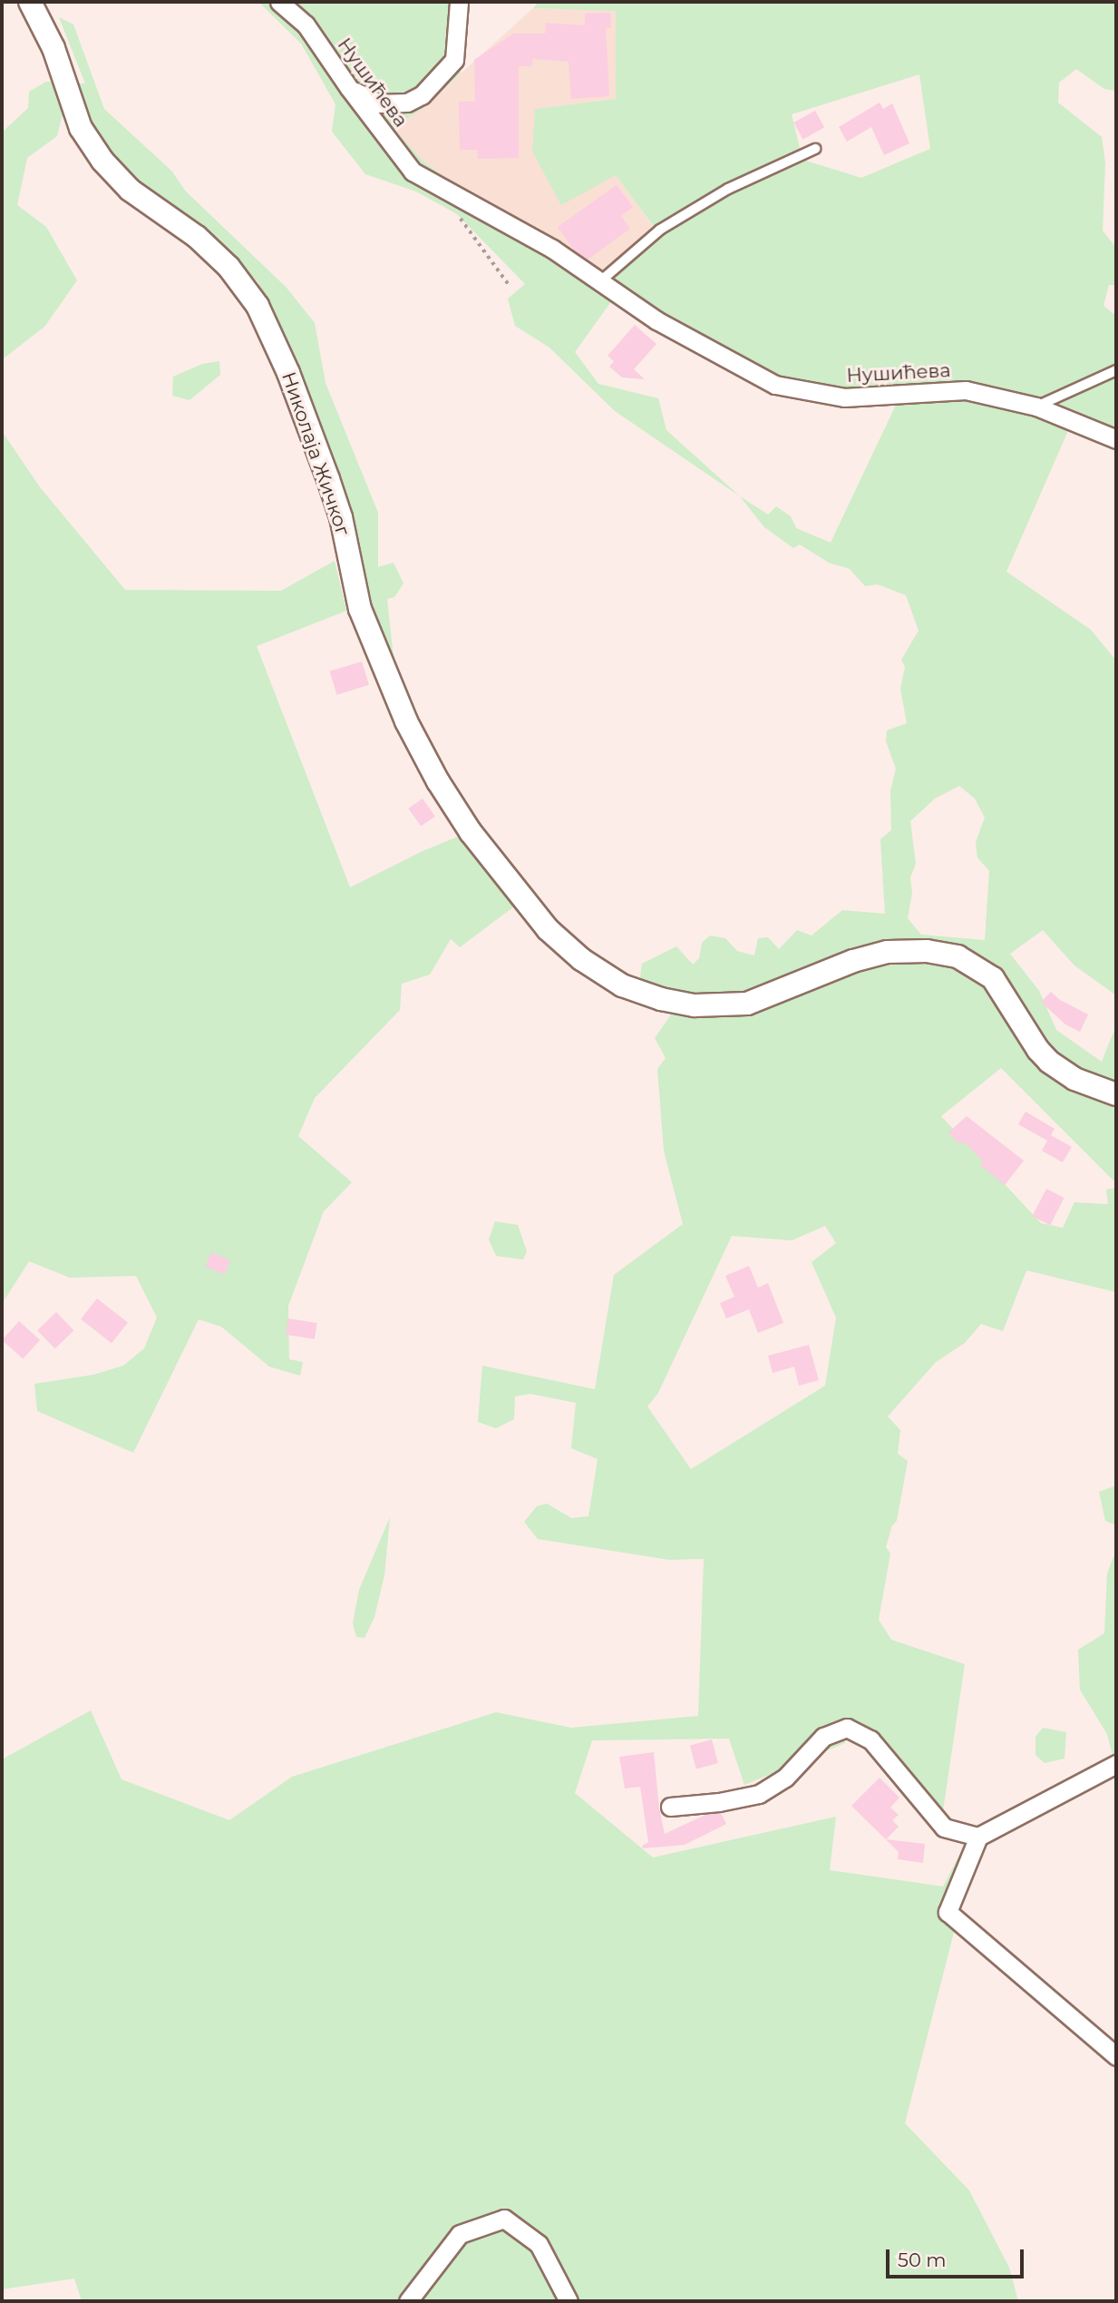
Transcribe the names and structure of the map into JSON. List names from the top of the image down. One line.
{"streets":{"street":["Нушићева","Николаја Жичког"]},"scale_bar":"50 m"}
